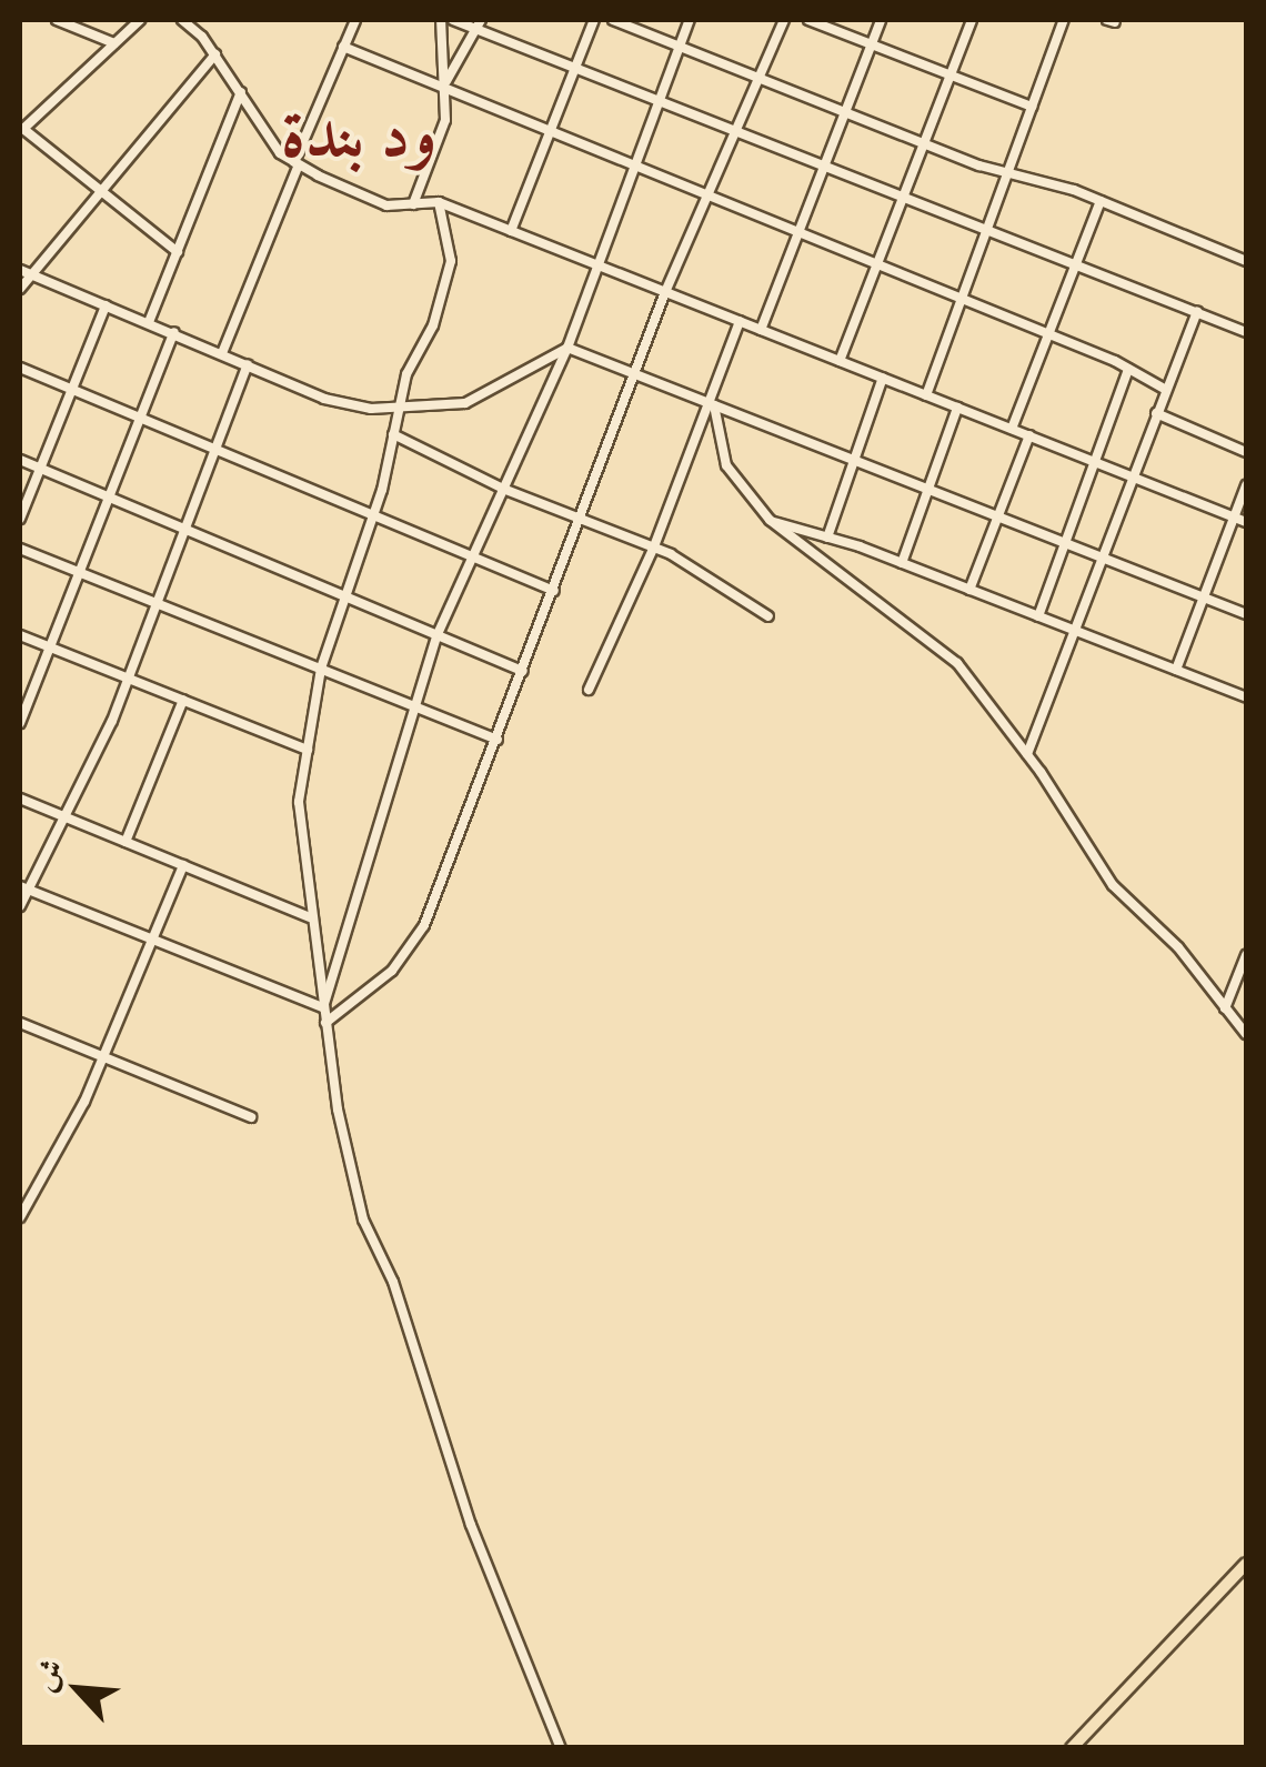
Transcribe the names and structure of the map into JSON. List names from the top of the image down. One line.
{"districts":["ود بندة"],"north":"top left"}
